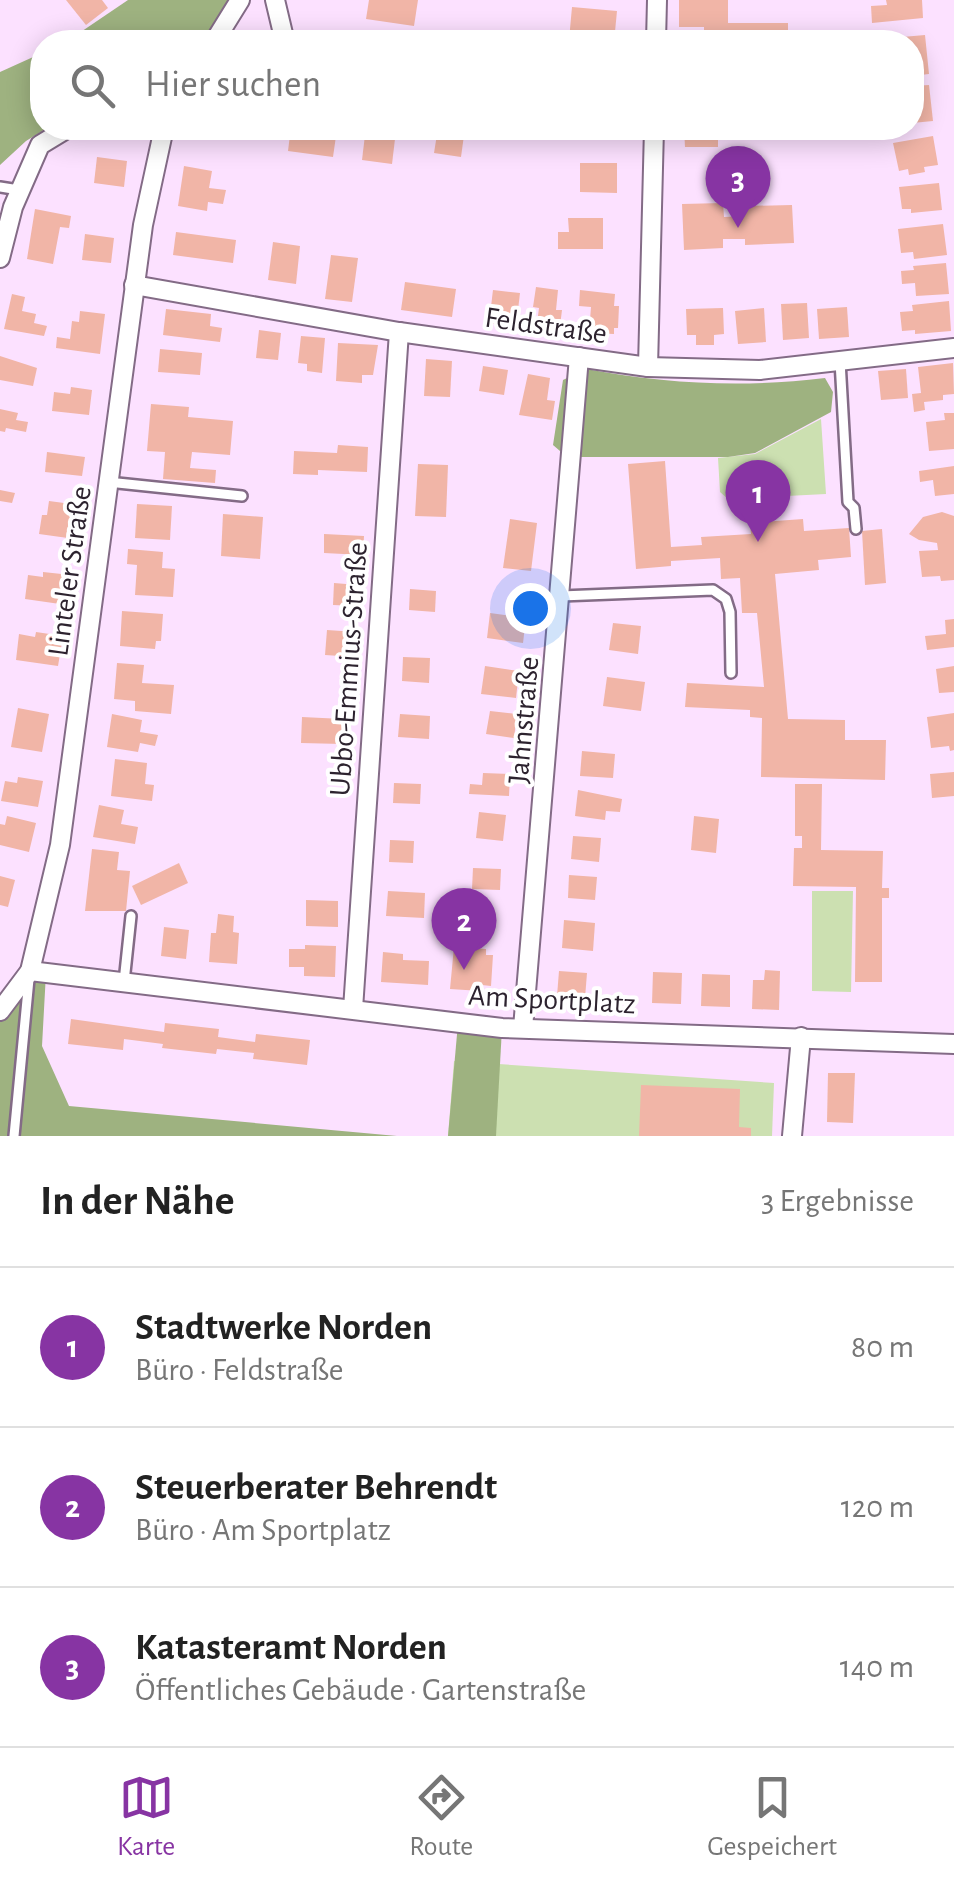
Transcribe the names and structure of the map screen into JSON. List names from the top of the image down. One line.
{"streets":{"street":["Feldstraße","Linteler Straße","Ubbo-Emmius-Straße","Jahnstraße","Am Sportplatz"]},"crossings":[["Feldstraße","Linteler Straße"],["Feldstraße","Ubbo-Emmius-Straße"],["Feldstraße","Jahnstraße"],["Linteler Straße","Am Sportplatz"],["Ubbo-Emmius-Straße","Am Sportplatz"],["Jahnstraße","Am Sportplatz"]],"page":{"search":"Hier suchen","pins":["3","1","2"],"heading":["In der Nähe","3 Ergebnisse"],"list":[{"mark":"1","name":"Stadtwerke Norden","note":"Büro · Feldstraße","value":"80 m"},{"mark":"2","name":"Steuerberater Behrendt","note":"Büro · Am Sportplatz","value":"120 m"},{"mark":"3","name":"Katasteramt Norden","note":"Öffentliches Gebäude · Gartenstraße","value":"140 m"}],"nav":["Karte","Route","Gespeichert"]}}
